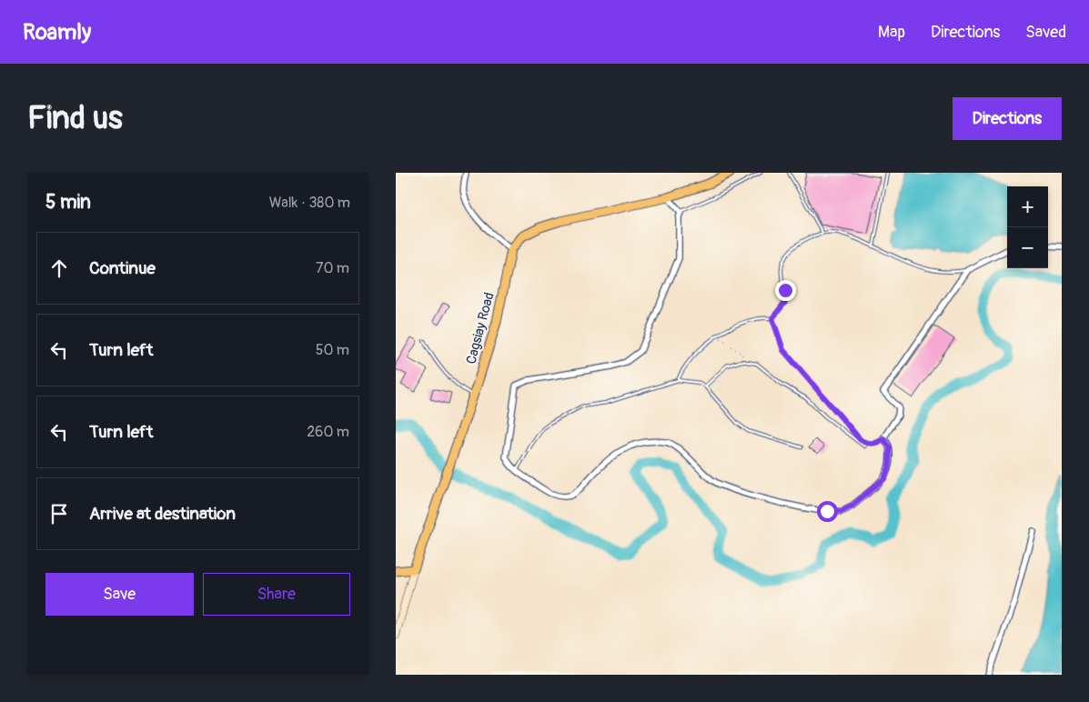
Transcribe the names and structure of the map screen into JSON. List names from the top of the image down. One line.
{"streets":{"main road":["Cagsiay Road"]},"page":{"header":"Roamly","nav":["Map","Directions","Saved"],"buttons":["Directions",["Save","Share"]],"title":"Find us","heading":["5 min","Walk · 380 m"],"map_buttons":["+","−"],"list":[["Continue","70 m"],["Turn left","50 m"],["Turn left","260 m"],"Arrive at destination"]}}
